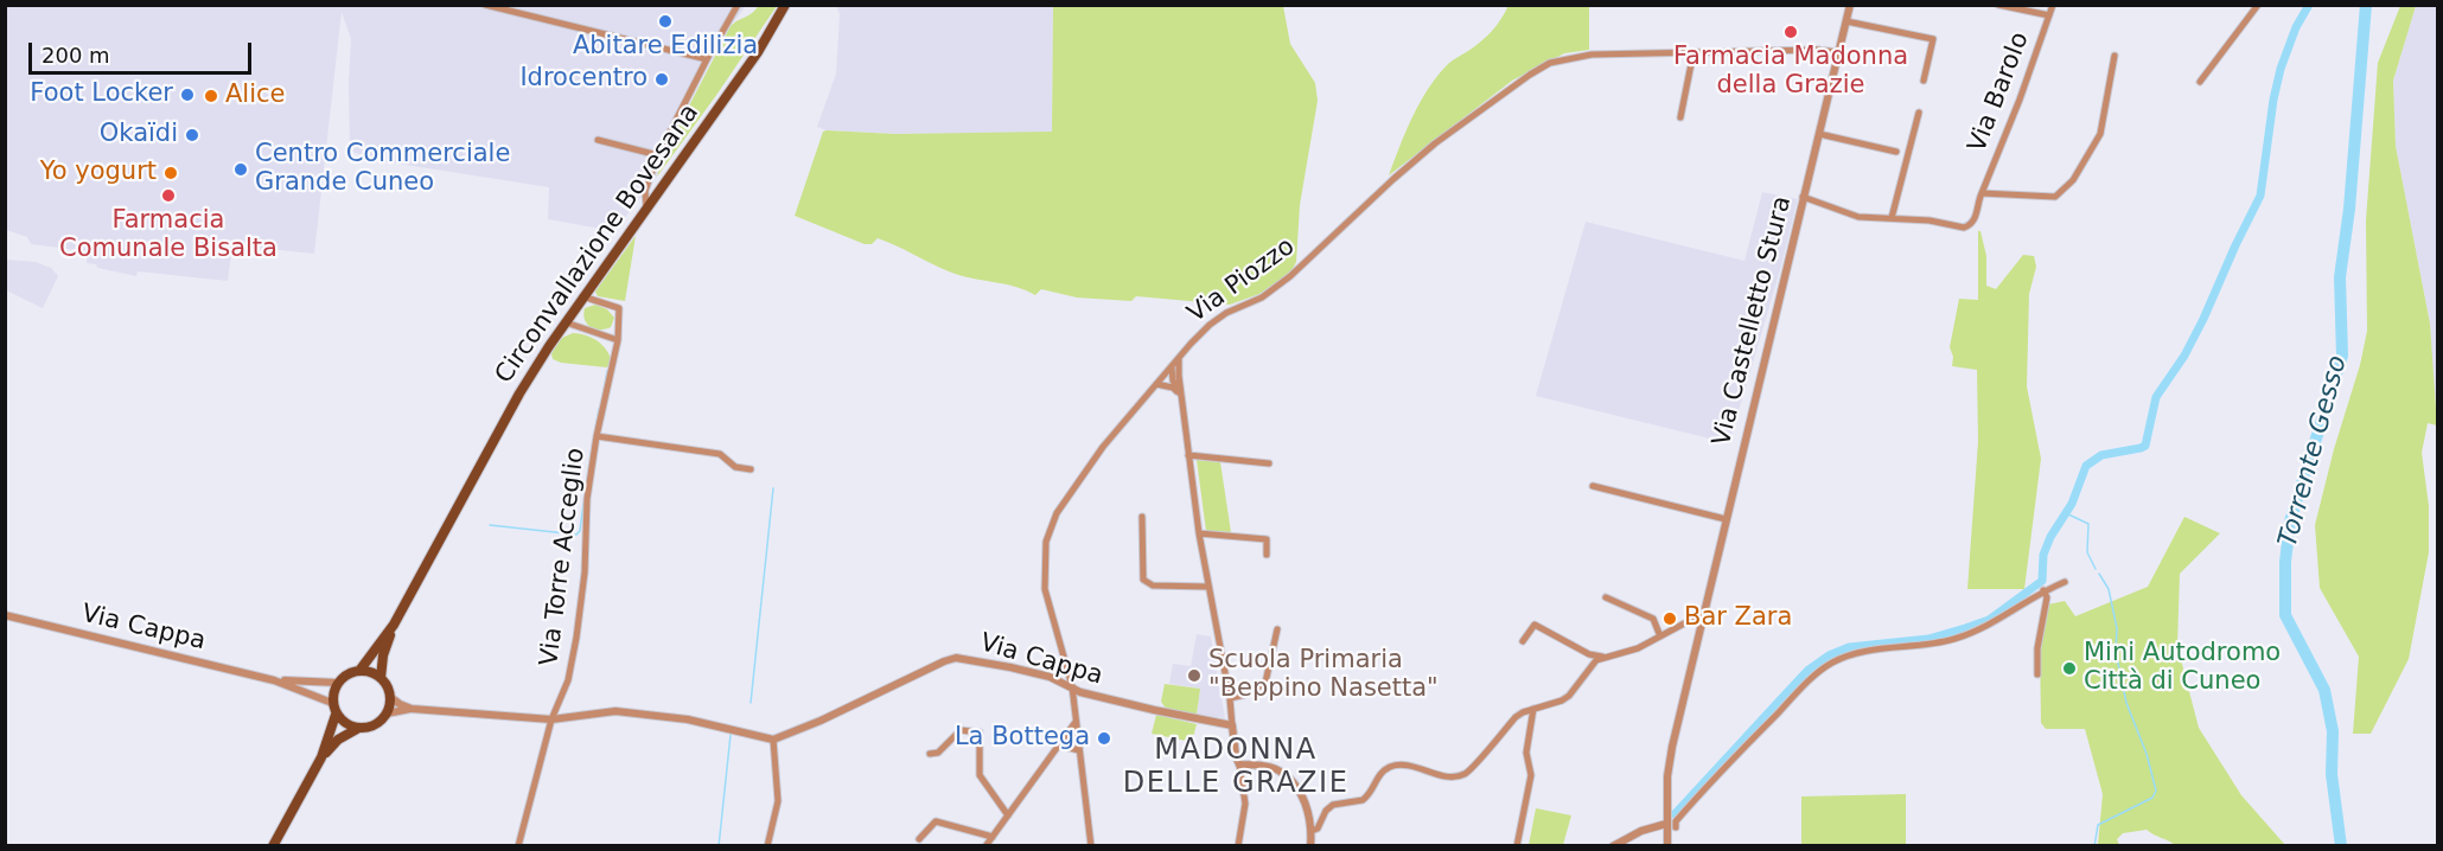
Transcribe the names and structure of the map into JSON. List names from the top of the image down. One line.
{"streets":{"main road":["Circonvallazione Bovesana"],"street":["Via Barolo","Via Piozzo","Via Castelletto Stura","Via Torre Acceglio","Via Cappa"]},"crossings":[["Via Barolo","Via Castelletto Stura"],["Circonvallazione Bovesana","Via Torre Acceglio"],["Via Piozzo","Via Castelletto Stura"],["Via Piozzo","Via Cappa"]],"districts":["MADONNA DELLE GRAZIE"],"water":["Torrente Gesso"],"places":["Abitare Edilizia","Farmacia Madonna della Grazie","Idrocentro","Foot Locker","Alice","Okaïdi","Centro Commerciale Grande Cuneo","Yo yogurt","Farmacia Comunale Bisalta","Bar Zara","Mini Autodromo Città di Cuneo","Scuola Primaria \"Beppino Nasetta\"","La Bottega"],"scale_bar":"200 m"}
